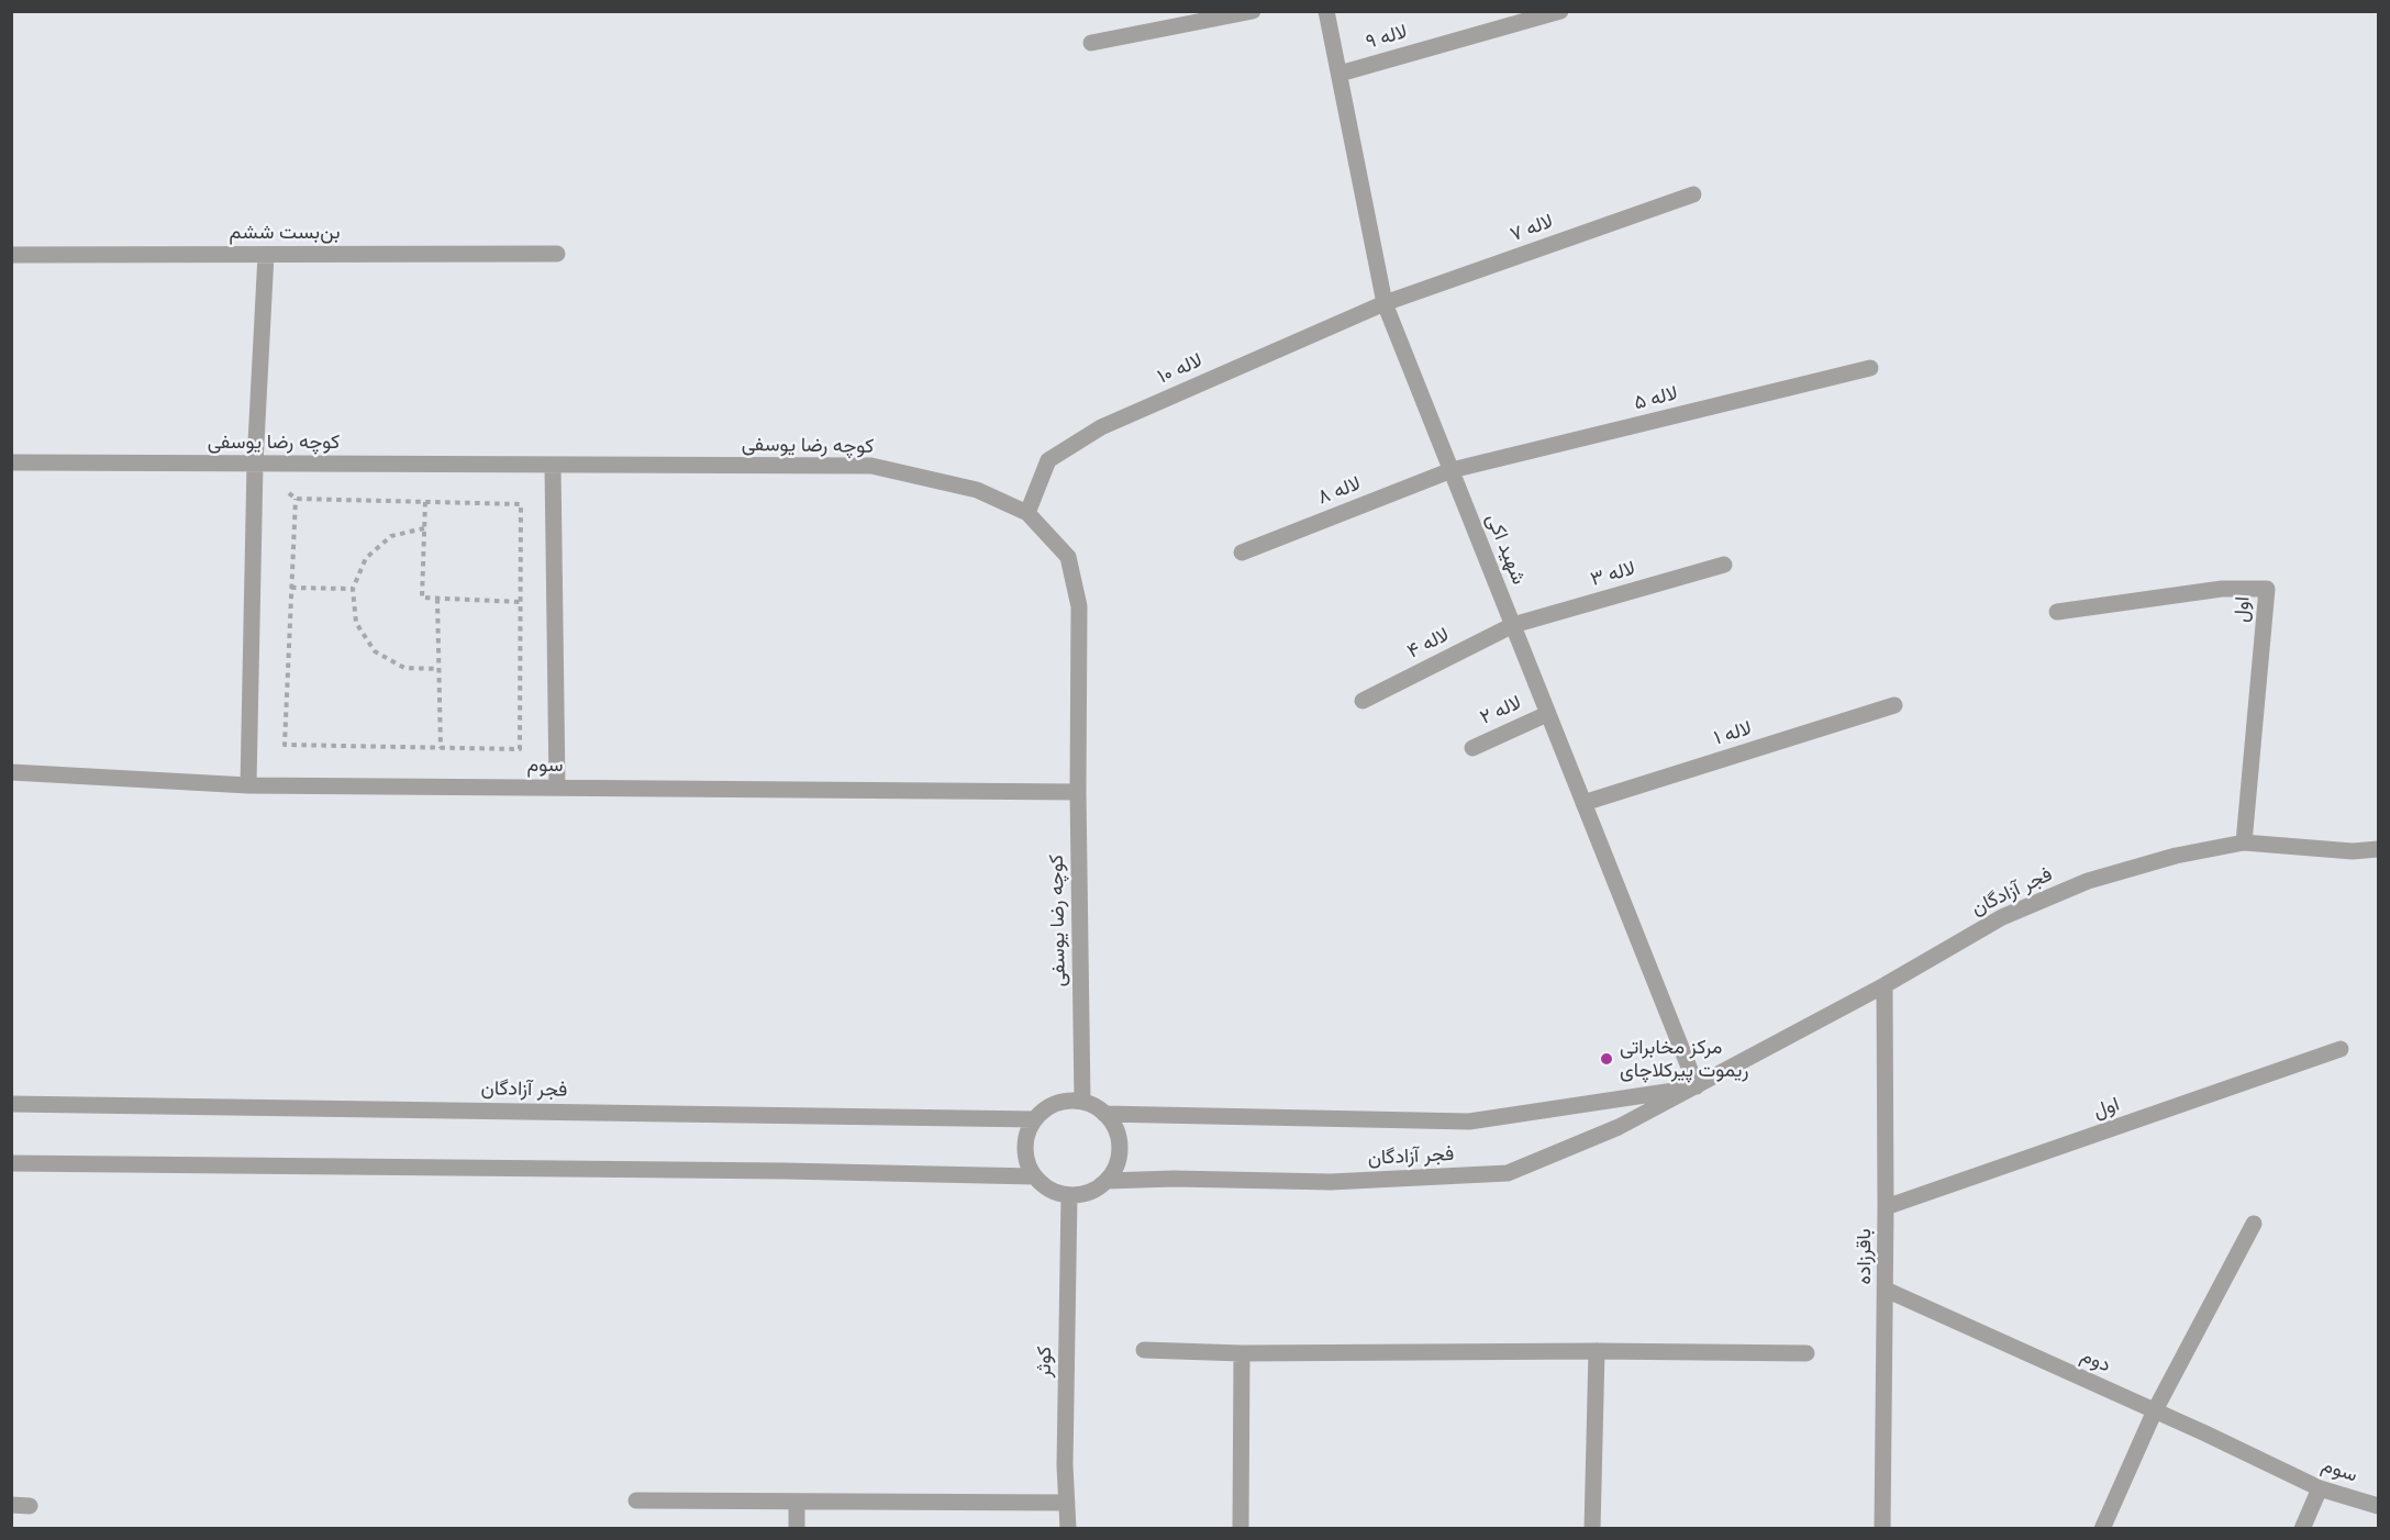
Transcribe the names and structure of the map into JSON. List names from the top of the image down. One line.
{"streets":{"street":["لاله ۹","لاله ۷","بن‌بست ششم","لاله ۱۰","لاله ۵","کوچه رضا یوسفی","لاله ۸","شهید اکی","لاله ۳","اول","لاله ۴","لاله ۲","لاله ۱","سوم","فجر آزادگان","باقرزاده","دوم","کوثر"]},"crossings":[["لاله ۹","شهید اکی"],["لاله ۷","لاله ۱۰"],["لاله ۷","شهید اکی"],["لاله ۱۰","کوچه رضا یوسفی"],["لاله ۱۰","شهید اکی"],["لاله ۵","لاله ۸"],["لاله ۵","شهید اکی"],["کوچه رضا یوسفی","سوم"],["کوچه رضا یوسفی","فجر آزادگان"],["کوچه رضا یوسفی","کوثر"],["لاله ۸","شهید اکی"],["شهید اکی","لاله ۳"],["شهید اکی","لاله ۴"],["شهید اکی","لاله ۲"],["شهید اکی","لاله ۱"],["شهید اکی","فجر آزادگان"],["لاله ۳","لاله ۴"],["اول","فجر آزادگان"],["اول","باقرزاده"],["سوم","دوم"],["فجر آزادگان","باقرزاده"],["فجر آزادگان","کوثر"],["باقرزاده","دوم"]],"places":["مرکز مخابراتی ریموت پیرکلاچای"]}
